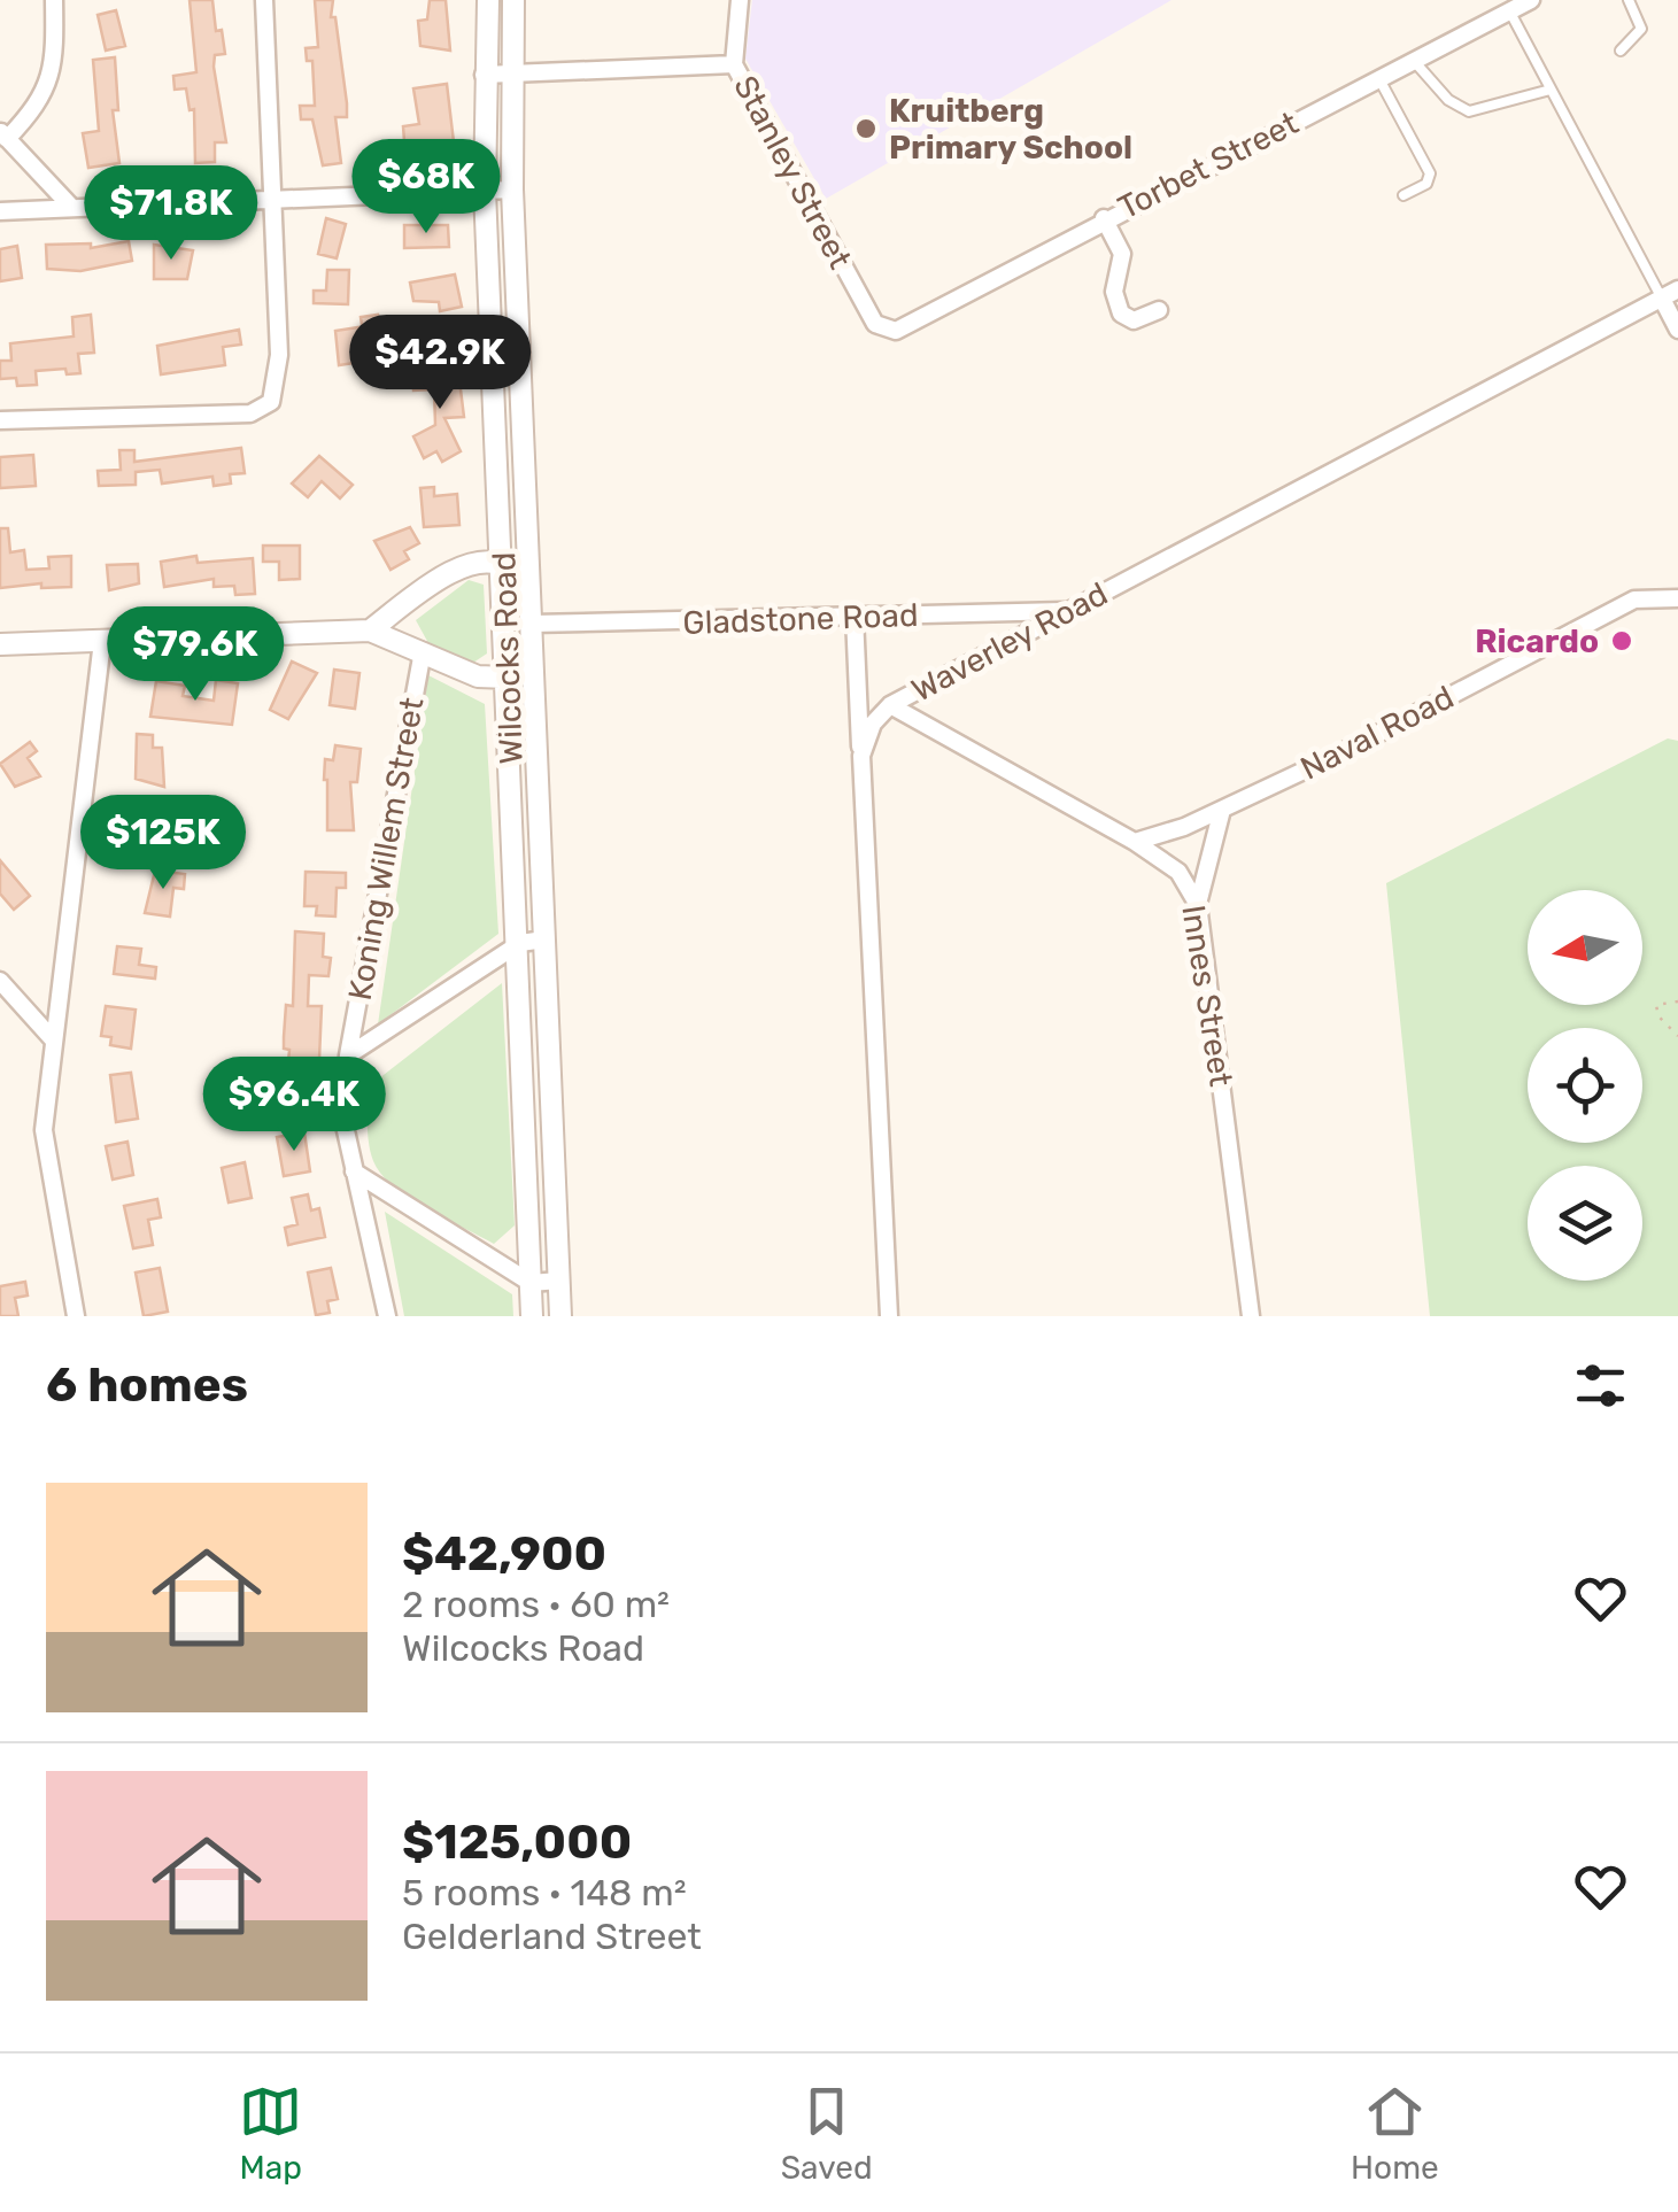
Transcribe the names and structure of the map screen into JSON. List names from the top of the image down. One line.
{"streets":{"street":["Torbet Street","Stanley Street","Gladstone Road","Waverley Road","Wilcocks Road","Naval Road","Koning Willem Street","Innes Street"]},"crossings":[["Torbet Street","Stanley Street"],["Gladstone Road","Waverley Road"],["Gladstone Road","Wilcocks Road"],["Waverley Road","Innes Street"],["Naval Road","Innes Street"]],"places":["Kruitberg Primary School","Ricardo"],"north":"left","page":{"price":["$68K","$71.8K","$42.9K","$79.6K","$125K","$96.4K"],"heading":"6 homes","list":[{"name":"$42,900","note":"2 rooms · 60 m² · Wilcocks Road"},{"name":"$125,000","note":"5 rooms · 148 m² · Gelderland Street"}],"tabs":["Map","Saved","Home"]}}
